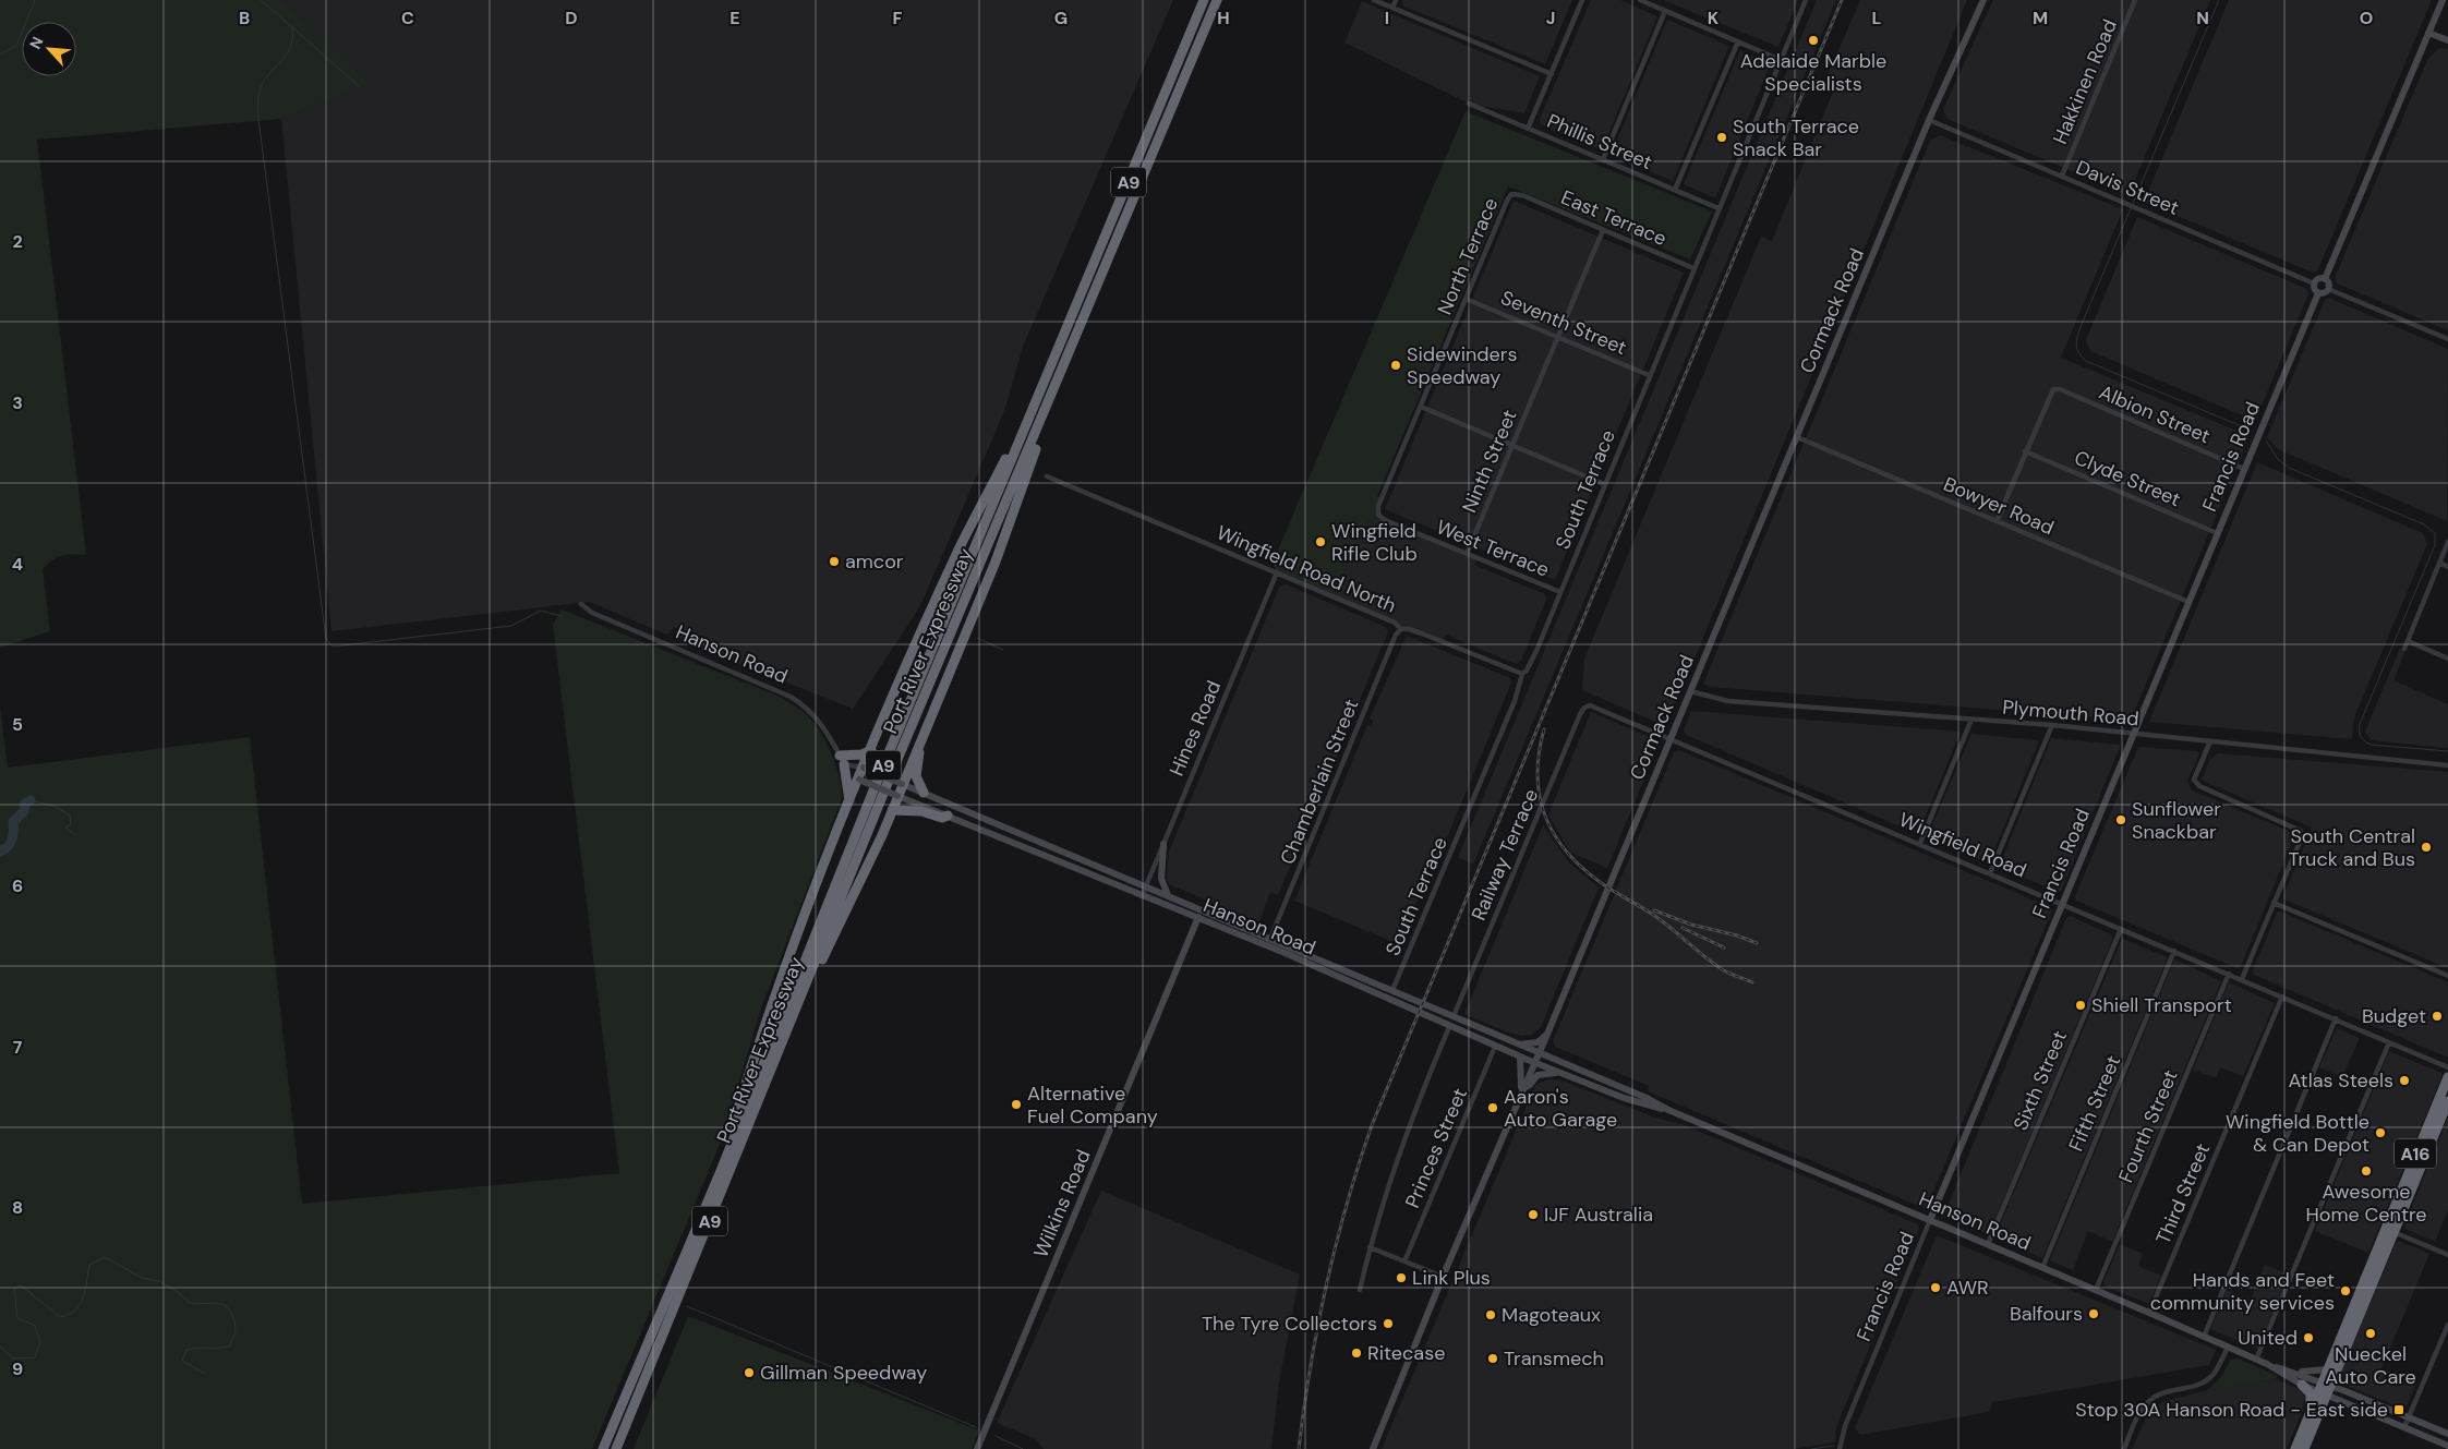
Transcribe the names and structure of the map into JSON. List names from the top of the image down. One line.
{"streets":{"highway":["A9","Port River Expressway","A16"],"street":["Hakkinen Road","Phillis Street","Davis Street","East Terrace","North Terrace","Cormack Road","Seventh Street","Albion Street","Francis Road","Ninth Street","Clyde Street","South Terrace","Bowyer Road","West Terrace","Wingfield Road North","Hanson Road","Plymouth Road","Hines Road","Chamberlain Street","Wingfield Road","Railway Terrace","Sixth Street","Fifth Street","Fourth Street","Princes Street","Third Street","Wilkins Road"]},"crossings":[["Hakkinen Road","Davis Street"],["Phillis Street","South Terrace"],["Davis Street","Cormack Road"],["Davis Street","Francis Road"],["East Terrace","North Terrace"],["East Terrace","Ninth Street"],["East Terrace","South Terrace"],["North Terrace","Seventh Street"],["North Terrace","West Terrace"],["Cormack Road","Bowyer Road"],["Cormack Road","Hanson Road"],["Cormack Road","Plymouth Road"],["Cormack Road","Wingfield Road"],["Seventh Street","Ninth Street"],["Seventh Street","South Terrace"],["Albion Street","Francis Road"],["Albion Street","Clyde Street"],["Francis Road","Clyde Street"],["Francis Road","Bowyer Road"],["Francis Road","Hanson Road"],["Francis Road","Plymouth Road"],["Francis Road","Wingfield Road"],["Ninth Street","West Terrace"],["South Terrace","West Terrace"],["South Terrace","Wingfield Road North"],["South Terrace","Hanson Road"],["Wingfield Road North","Hines Road"],["Wingfield Road North","Chamberlain Street"],["Hanson Road","Hines Road"],["Hanson Road","Chamberlain Street"],["Hanson Road","Railway Terrace"],["Hanson Road","Sixth Street"],["Hanson Road","Fifth Street"],["Hanson Road","Fourth Street"],["Hanson Road","Princes Street"],["Hanson Road","A16"],["Hanson Road","Third Street"],["Hanson Road","Wilkins Road"],["Wingfield Road","Railway Terrace"],["Wingfield Road","Sixth Street"],["Wingfield Road","Fifth Street"],["Wingfield Road","Fourth Street"],["Wingfield Road","Third Street"]],"places":{"other":["Adelaide Marble Specialists","South Terrace Snack Bar","Sidewinders Speedway","Wingfield Rifle Club","amcor","Sunflower Snackbar","South Central Truck and Bus","Shiell Transport","Budget","Atlas Steels","Alternative Fuel Company","Aaron's Auto Garage","Wingfield Bottle & Can Depot","Awesome Home Centre","IJF Australia","Link Plus","AWR","Hands and Feet community services","Balfours","Magoteaux","The Tyre Collectors","Nueckel Auto Care","United","Ritecase","Transmech","Gillman Speedway"],"transit":["Stop 30A Hanson Road - East side"]},"north":"top left","grid":{"columns":["B","C","D","E","F","G","H","I","J","K","L","M","N","O"],"rows":["2","3","4","5","6","7","8","9"]}}
